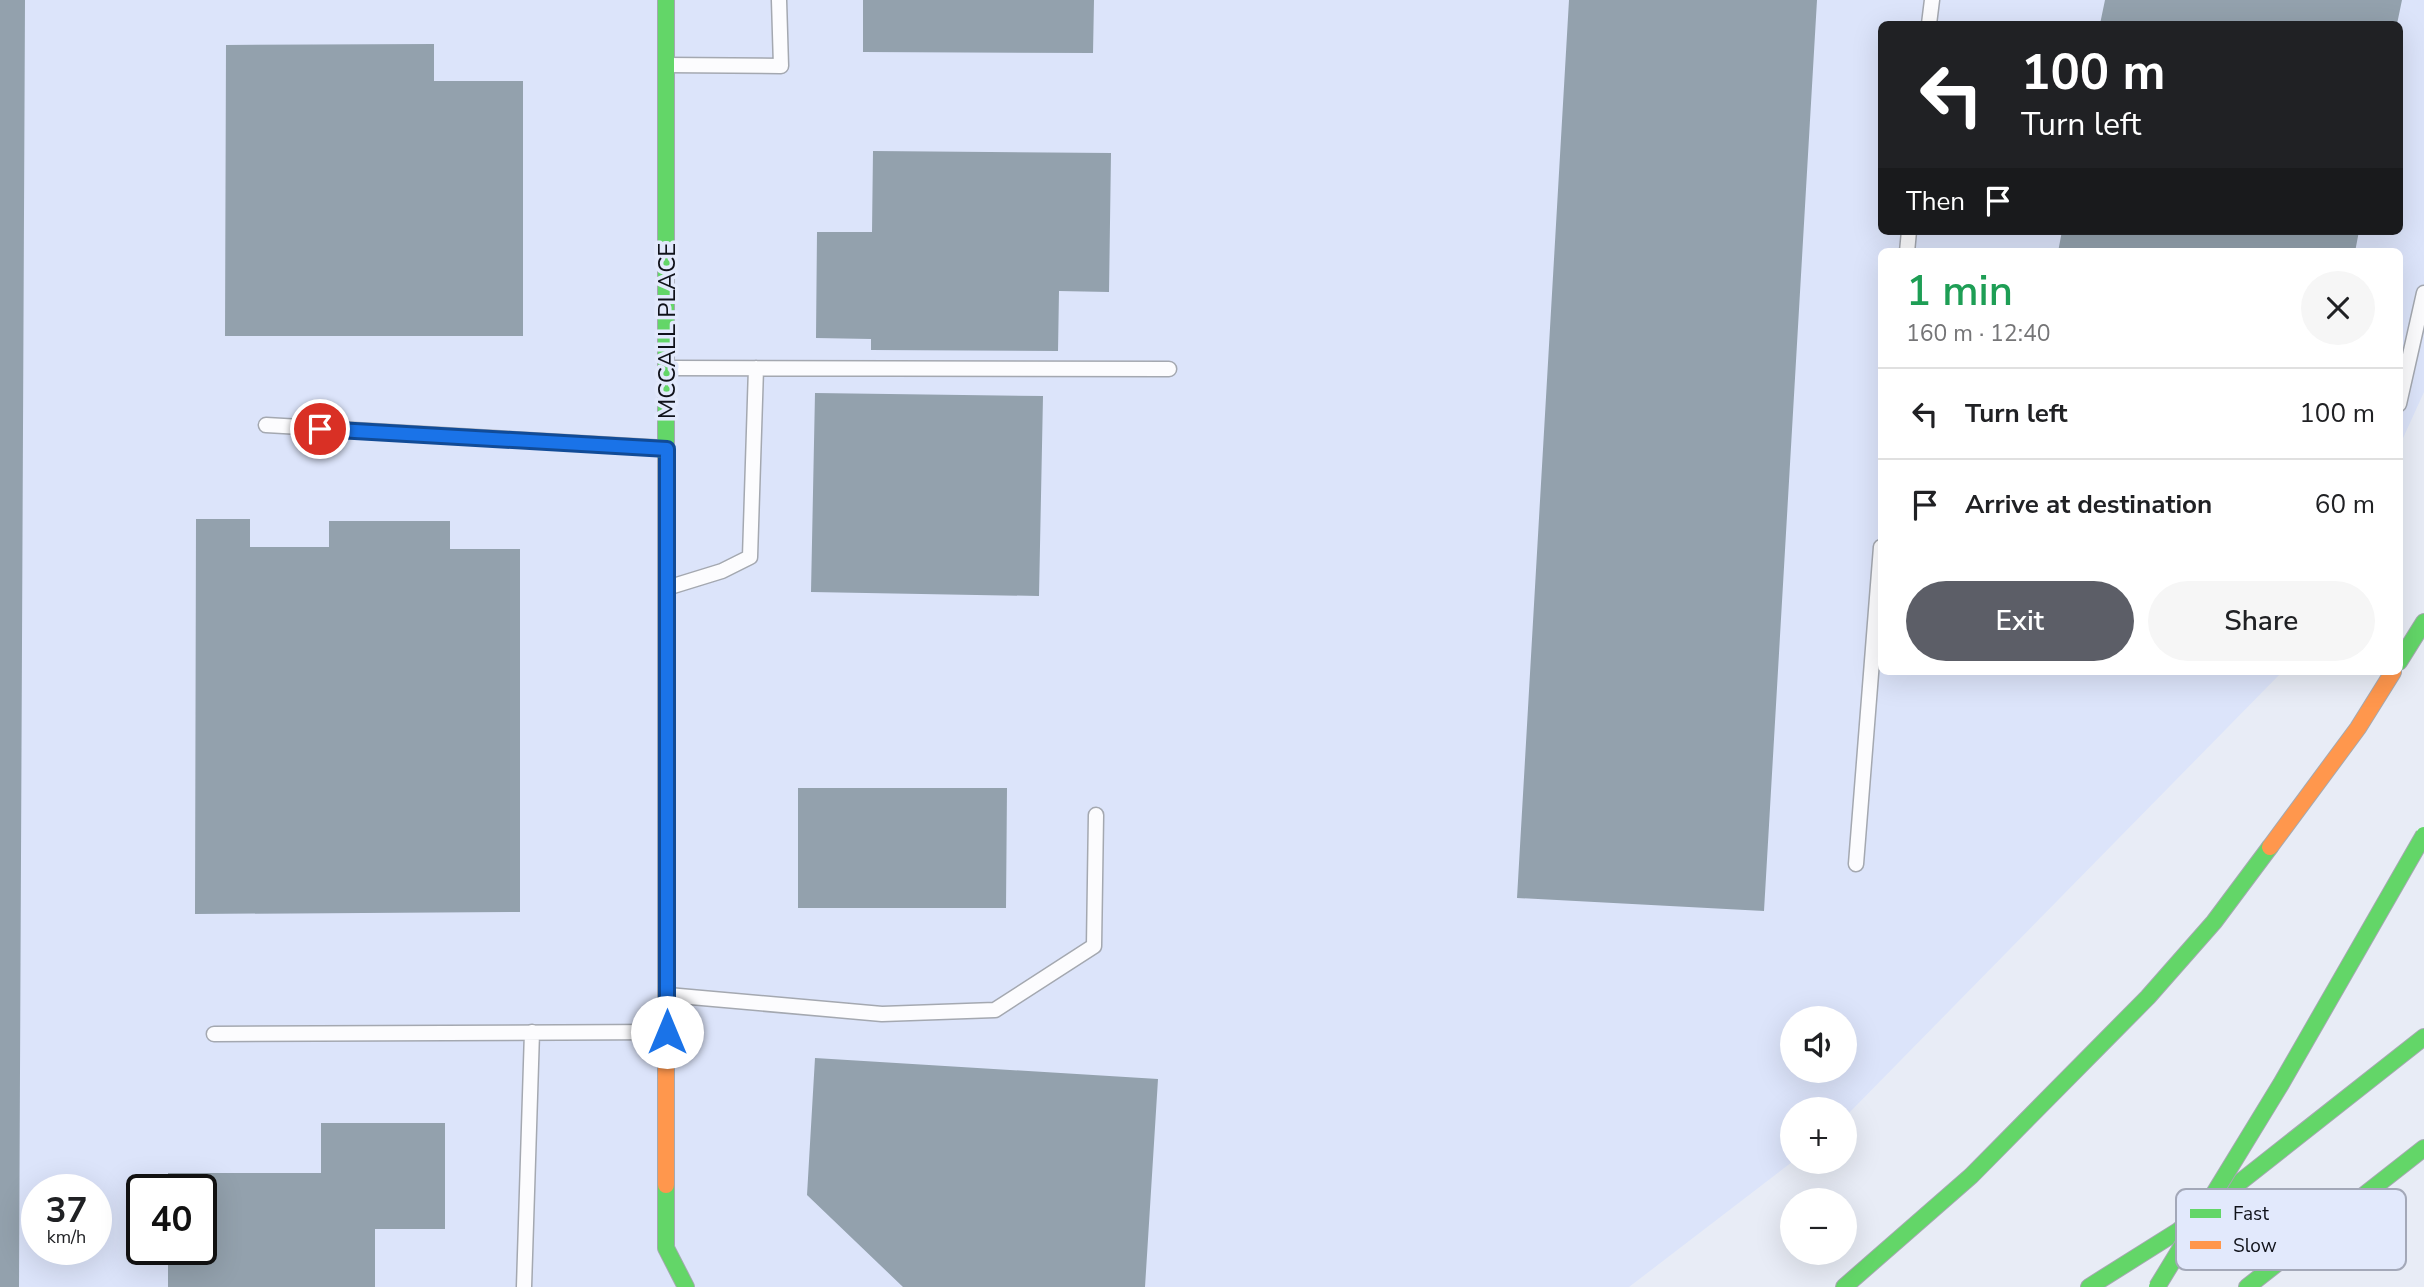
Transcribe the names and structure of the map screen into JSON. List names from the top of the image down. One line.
{"streets":{"main road":["MCCALL PLACE"]},"legend":["Fast","Slow"],"page":{"turn":["100 m","Turn left"],"then":"Then","heading":["1 min","160 m · 12:40"],"list":[{"name":"Turn left","value":"100 m"},{"name":"Arrive at destination","value":"60 m"}],"buttons":["Exit","Share"],"map_buttons":["+","−"],"speed":"37 km/h","limit":"40"}}
